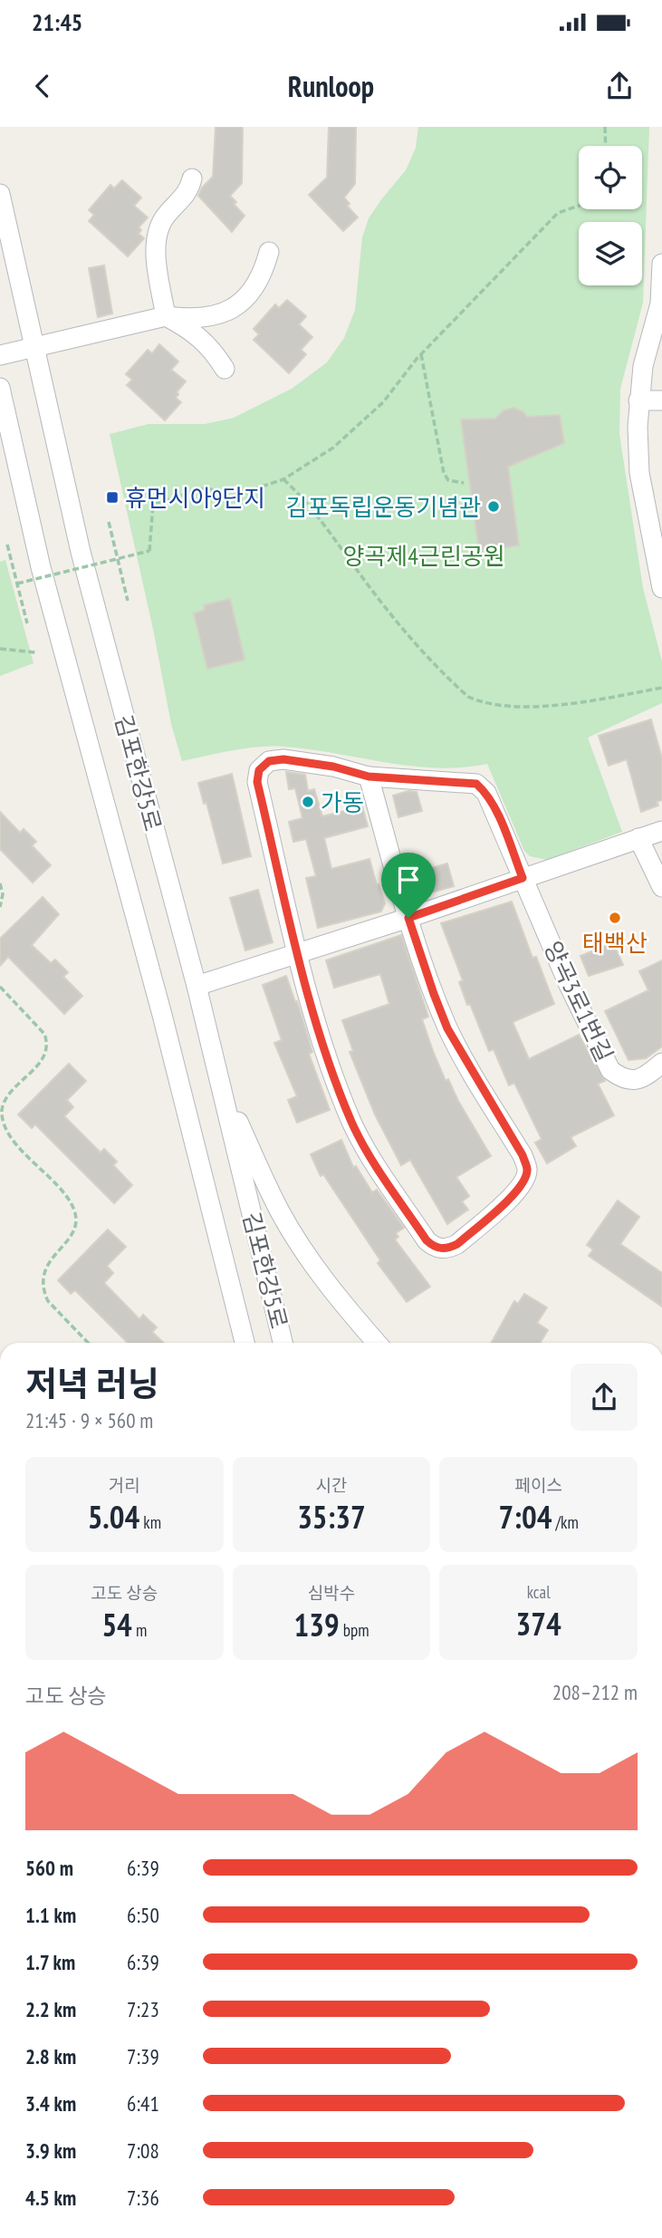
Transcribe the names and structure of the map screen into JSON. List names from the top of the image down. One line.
{"streets":{"street":["김포한강5로","양곡3로1번길"]},"parks":["양곡제4근린공원"],"places":{"transit":["휴먼시아9단지"],"other":["김포독립운동기념관","가동","태백산"]},"page":{"status":"21:45","header":"Runloop","heading":["저녁 러닝","21:45 · 9 × 560 m"],"stats":[["거리","5.04 km"],["시간","35:37"],["페이스","7:04 /km"],["고도 상승","54 m"],["심박수","139 bpm"],["kcal","374"]],"chart":["고도 상승","208–212 m"],"list":[{"name":"560 m","note":"6:39"},{"name":"1.1 km","note":"6:50"},{"name":"1.7 km","note":"6:39"},{"name":"2.2 km","note":"7:23"},{"name":"2.8 km","note":"7:39"},{"name":"3.4 km","note":"6:41"},{"name":"3.9 km","note":"7:08"},{"name":"4.5 km","note":"7:36"}]}}
